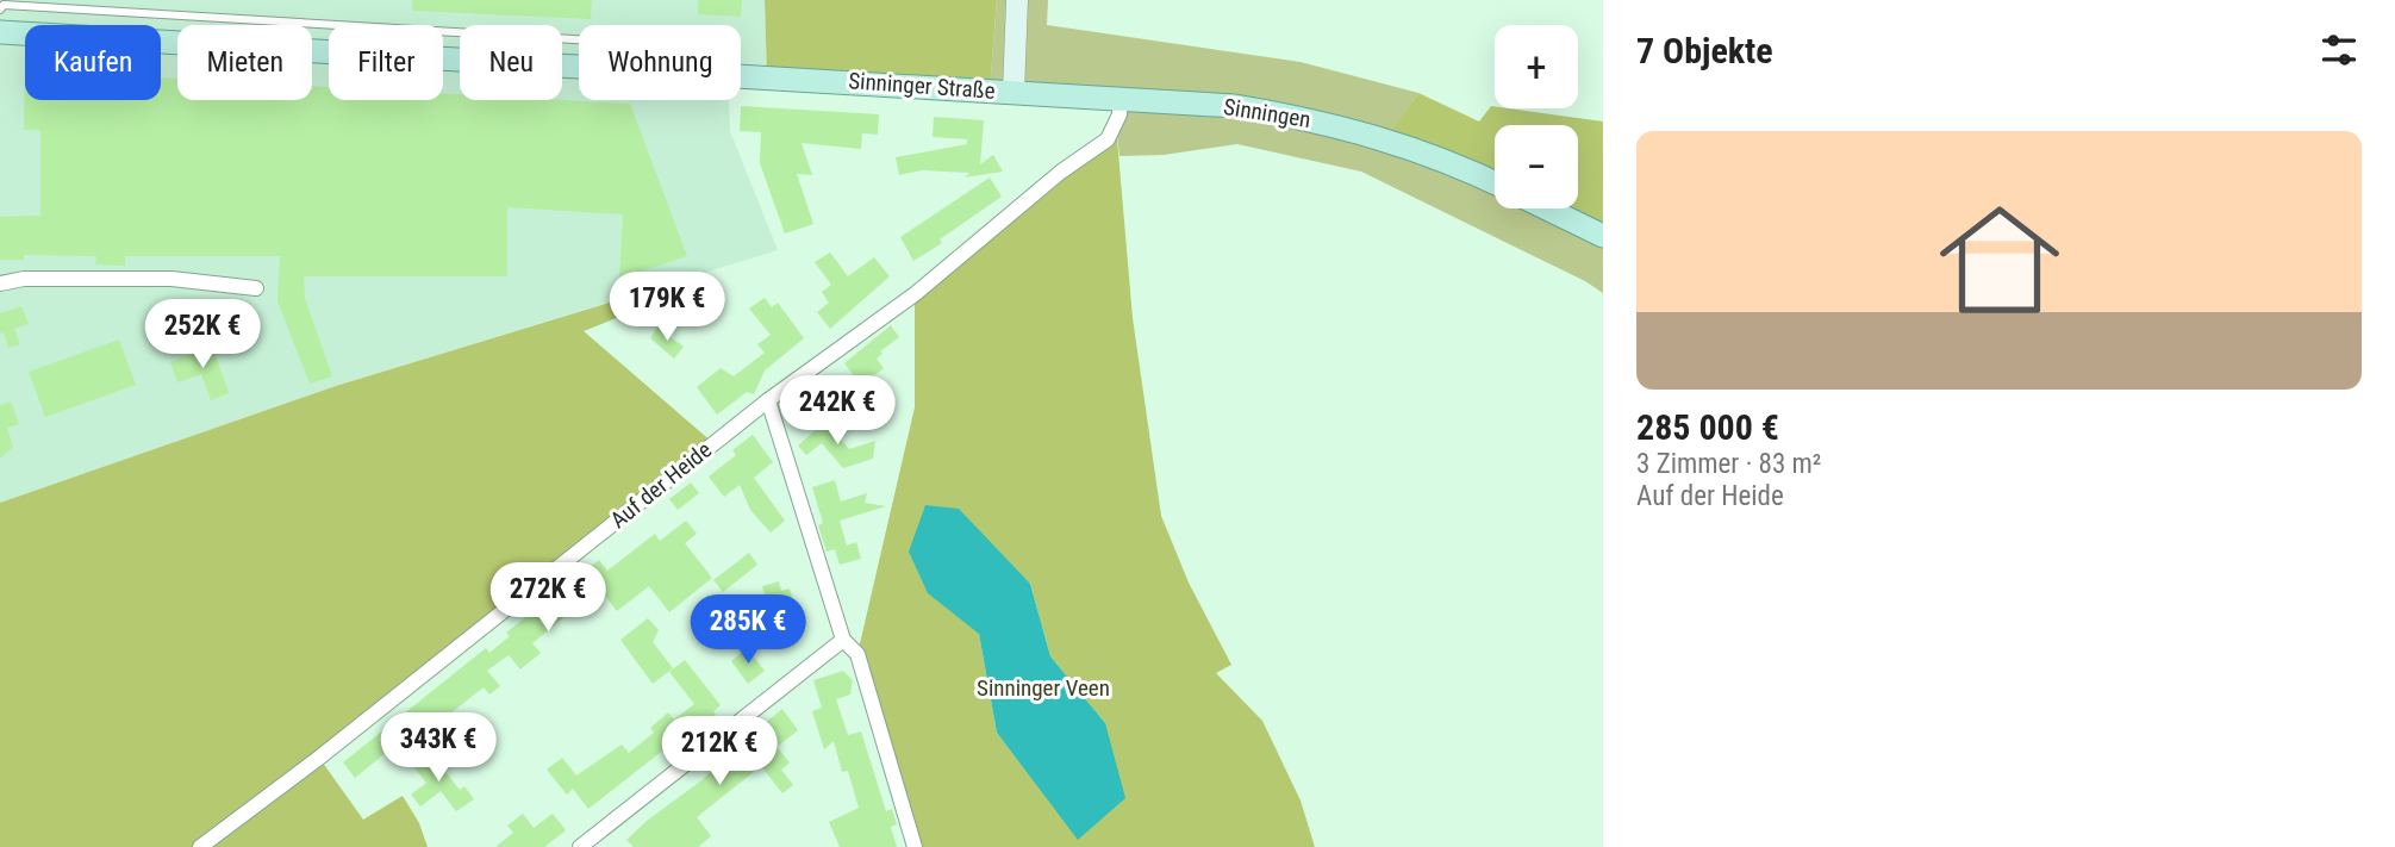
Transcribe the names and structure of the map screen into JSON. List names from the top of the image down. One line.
{"streets":{"main road":["Sinninger Straße","Sinningen"],"street":["Auf der Heide"]},"crossings":[["Sinninger Straße","Sinningen"],["Sinningen","Auf der Heide"]],"parks":["Sinninger Veen"],"page":{"heading":"7 Objekte","map_buttons":["+","−"],"chip":["Kaufen","Mieten","Filter","Neu","Wohnung"],"list":[{"name":"285 000 €","note":"3 Zimmer · 83 m² · Auf der Heide"}],"price":["179K €","252K €","242K €","272K €","285K €","343K €","212K €"]}}
